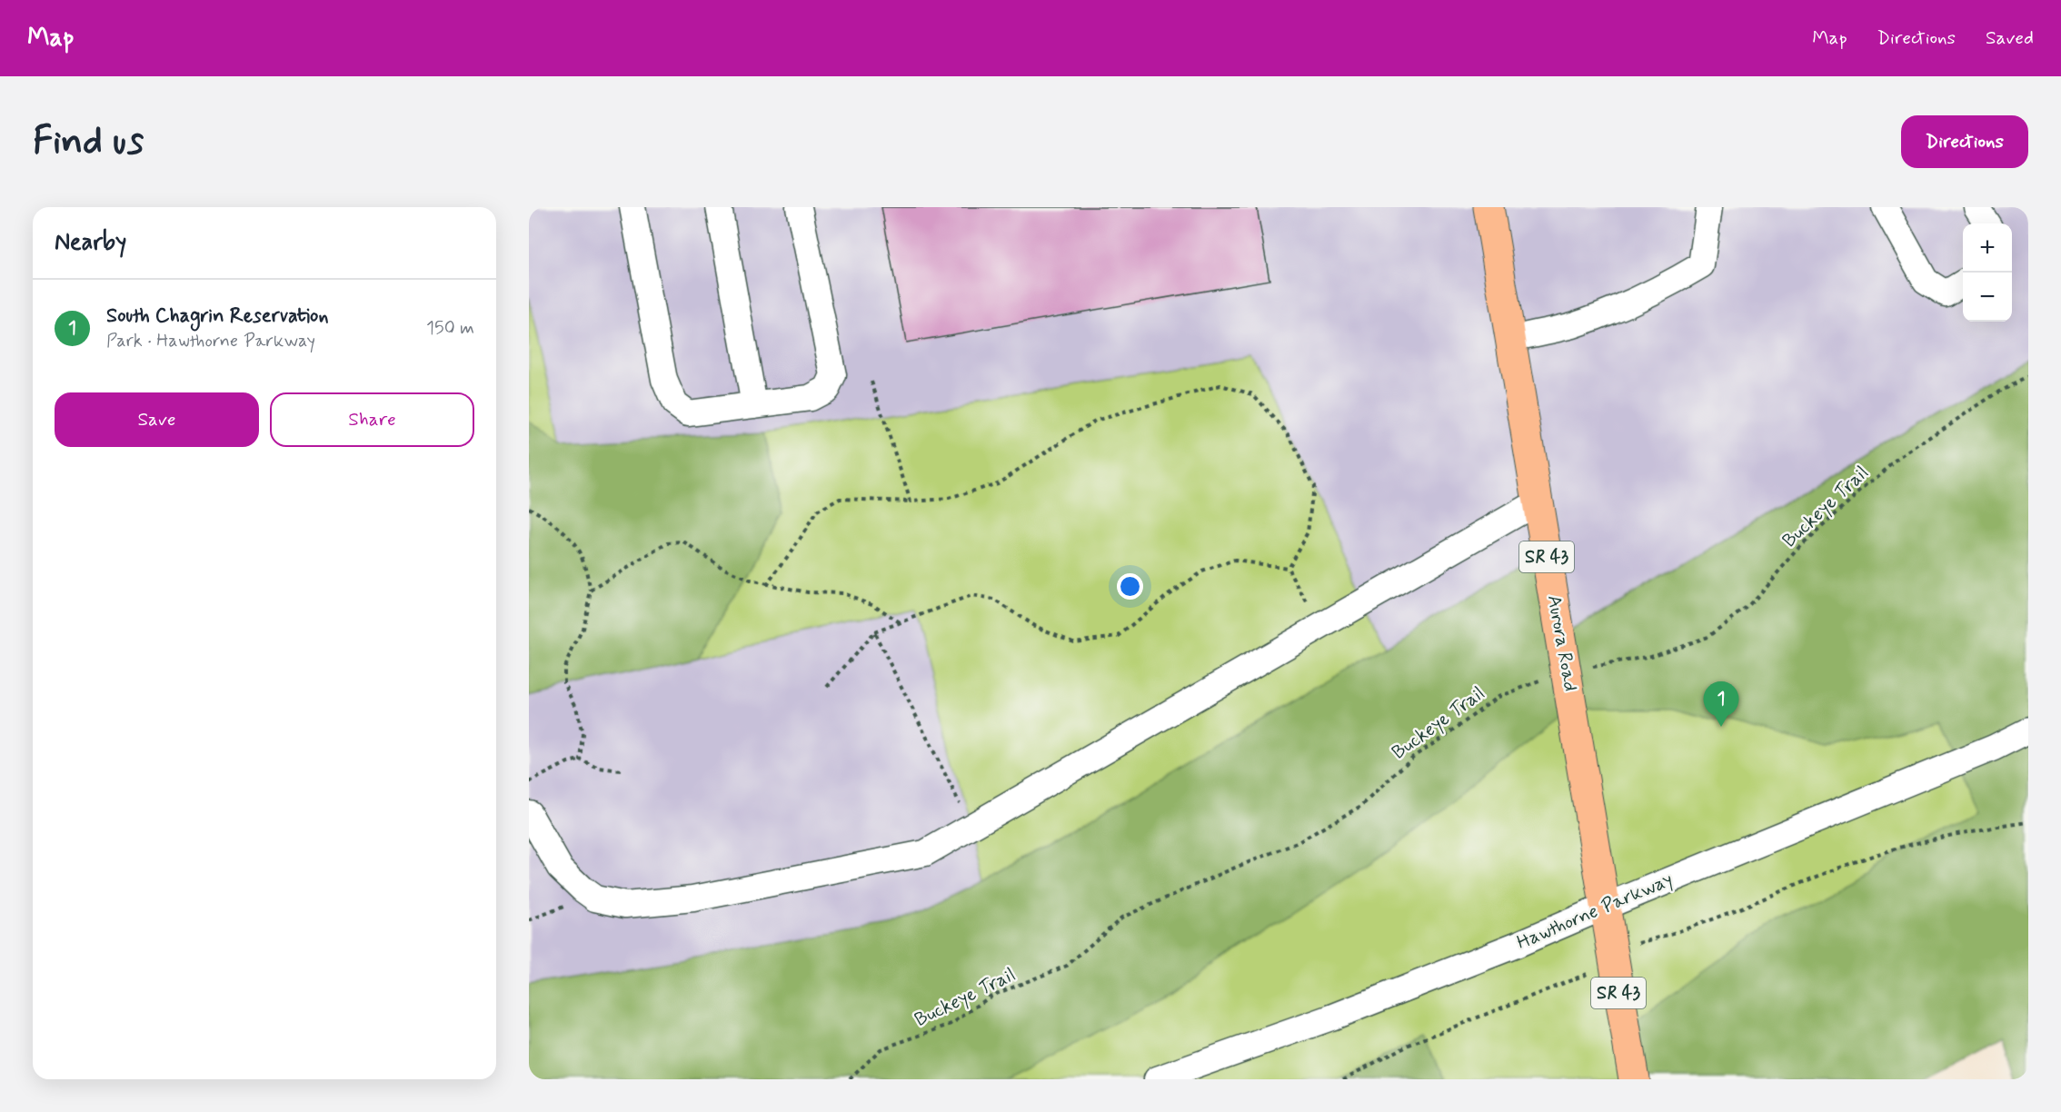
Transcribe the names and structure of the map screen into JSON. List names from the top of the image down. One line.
{"streets":{"main road":["SR 43","Aurora Road"],"street":["Hawthorne Parkway"],"path":["Buckeye Trail"]},"crossings":[["Buckeye Trail","Aurora Road"],["Aurora Road","Hawthorne Parkway"]],"page":{"header":"Map","nav":["Map","Directions","Saved"],"buttons":["Directions",["Save","Share"]],"title":"Find us","heading":"Nearby","map_buttons":["+","−"],"list":[{"mark":"1","name":"South Chagrin Reservation","note":"Park · Hawthorne Parkway","value":"150 m"}],"pins":"1"}}
